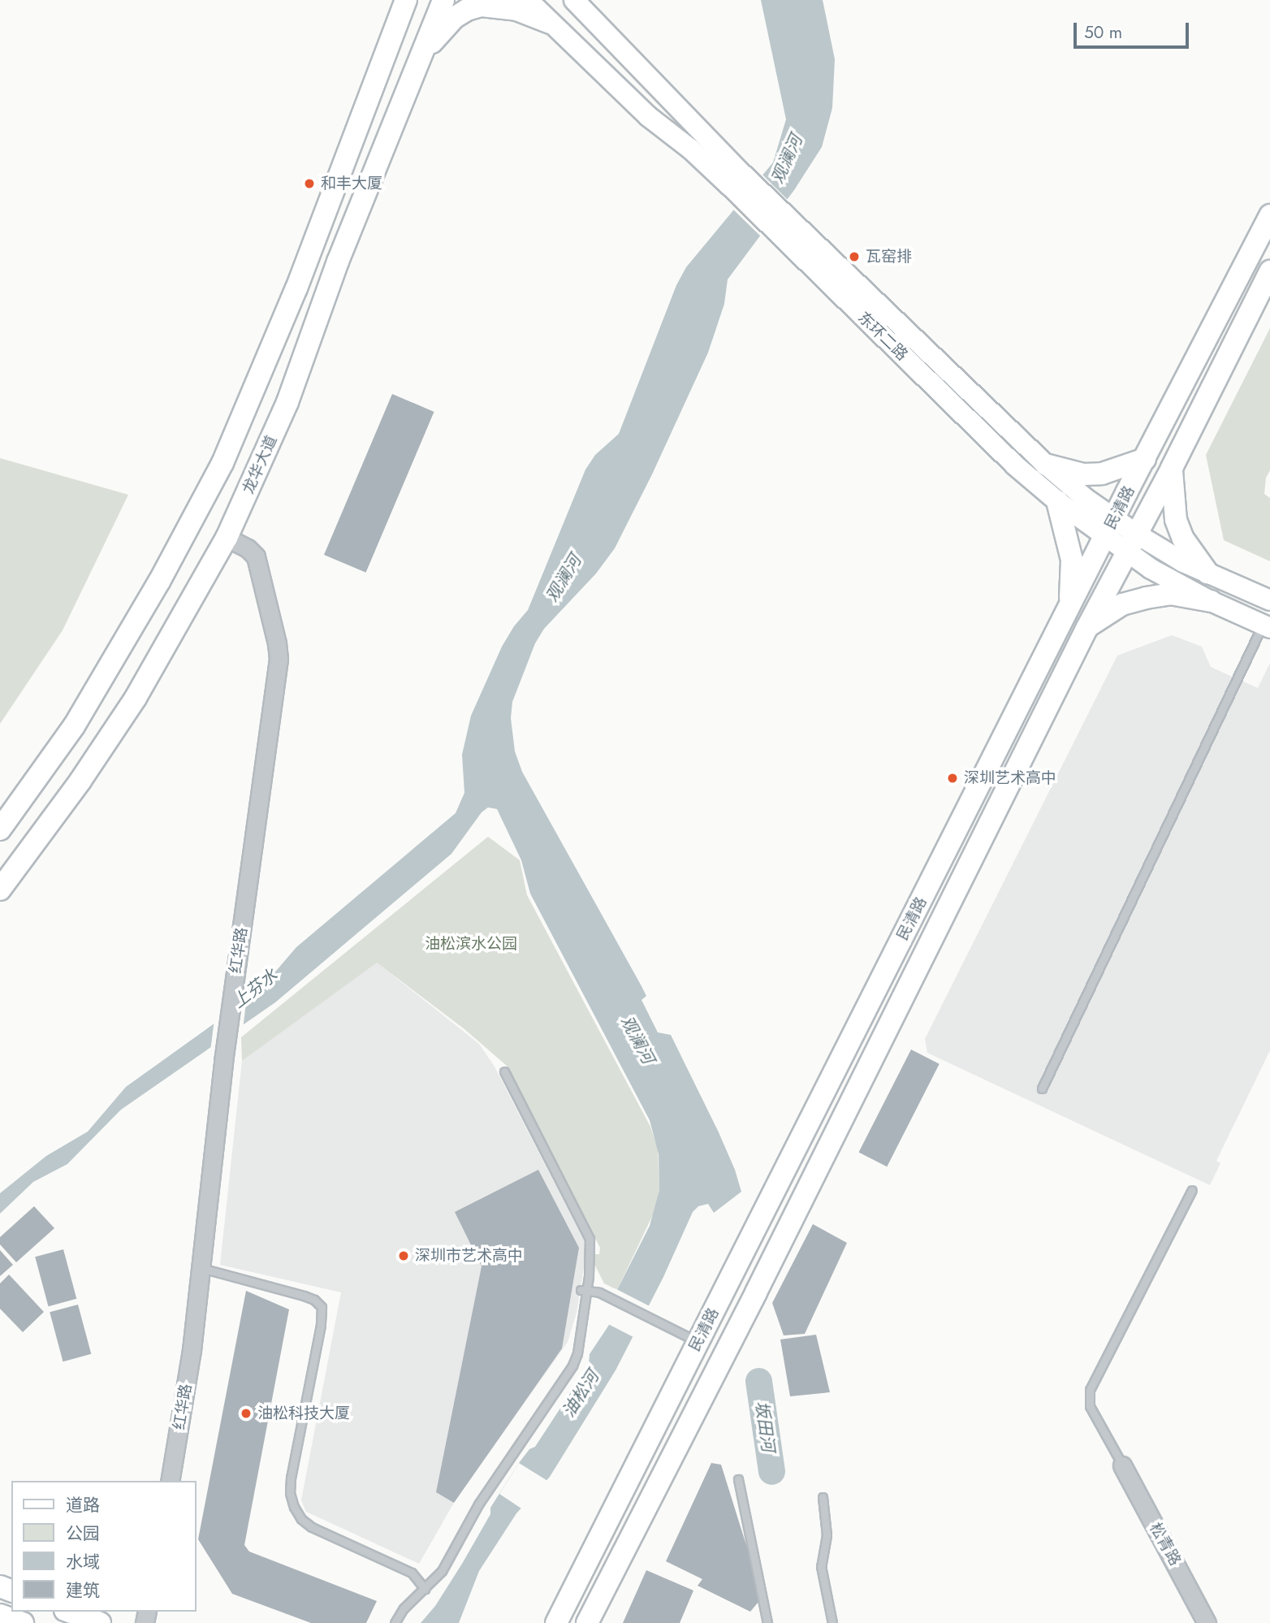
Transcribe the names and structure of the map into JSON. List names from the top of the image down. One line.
{"streets":{"main road":["东环二路","龙华大道","民清路"],"street":["红华路","松青路"]},"crossings":[["东环二路","民清路"],["龙华大道","红华路"]],"water":["观澜河","上芬水","油松河","坂田河"],"parks":["油松滨水公园"],"places":["和丰大厦","瓦窑排","深圳艺术高中","深圳市艺术高中","油松科技大厦"],"legend":["道路","公园","水域","建筑"],"scale_bar":"50 m"}
